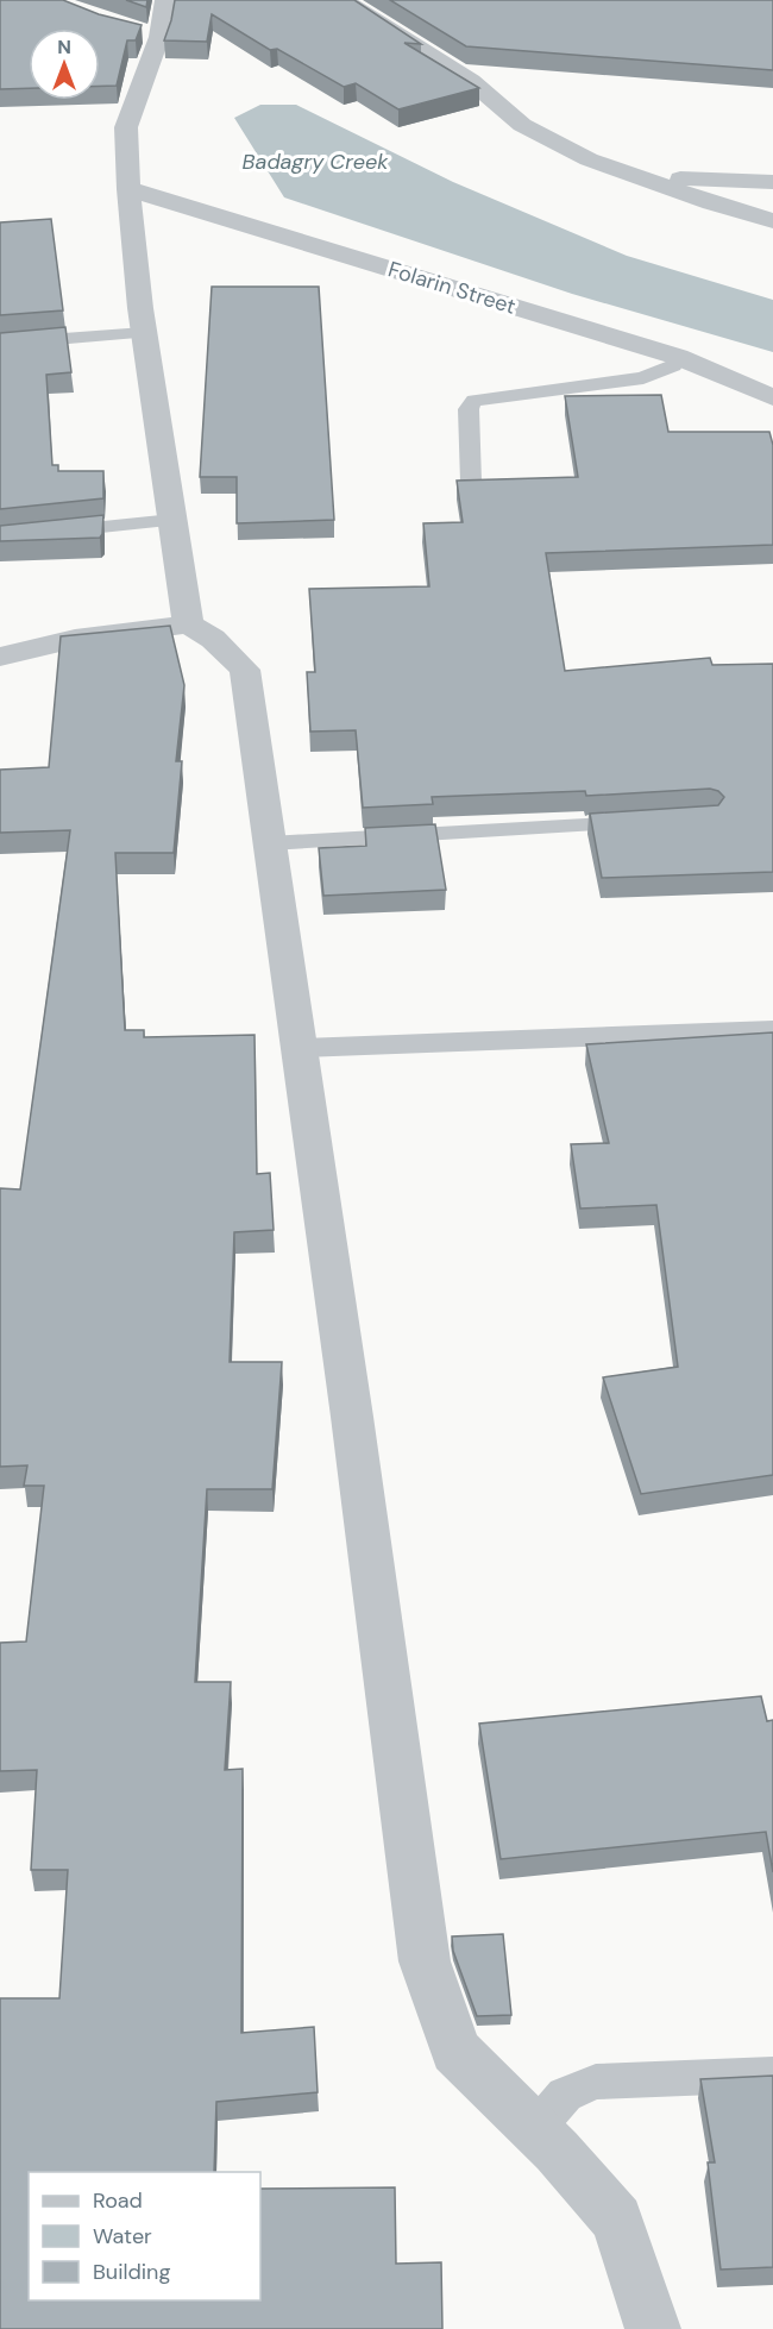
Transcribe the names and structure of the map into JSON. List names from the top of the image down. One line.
{"streets":{"street":["Folarin Street"]},"water":["Badagry Creek"],"legend":["Road","Water","Building"],"north":"top"}
